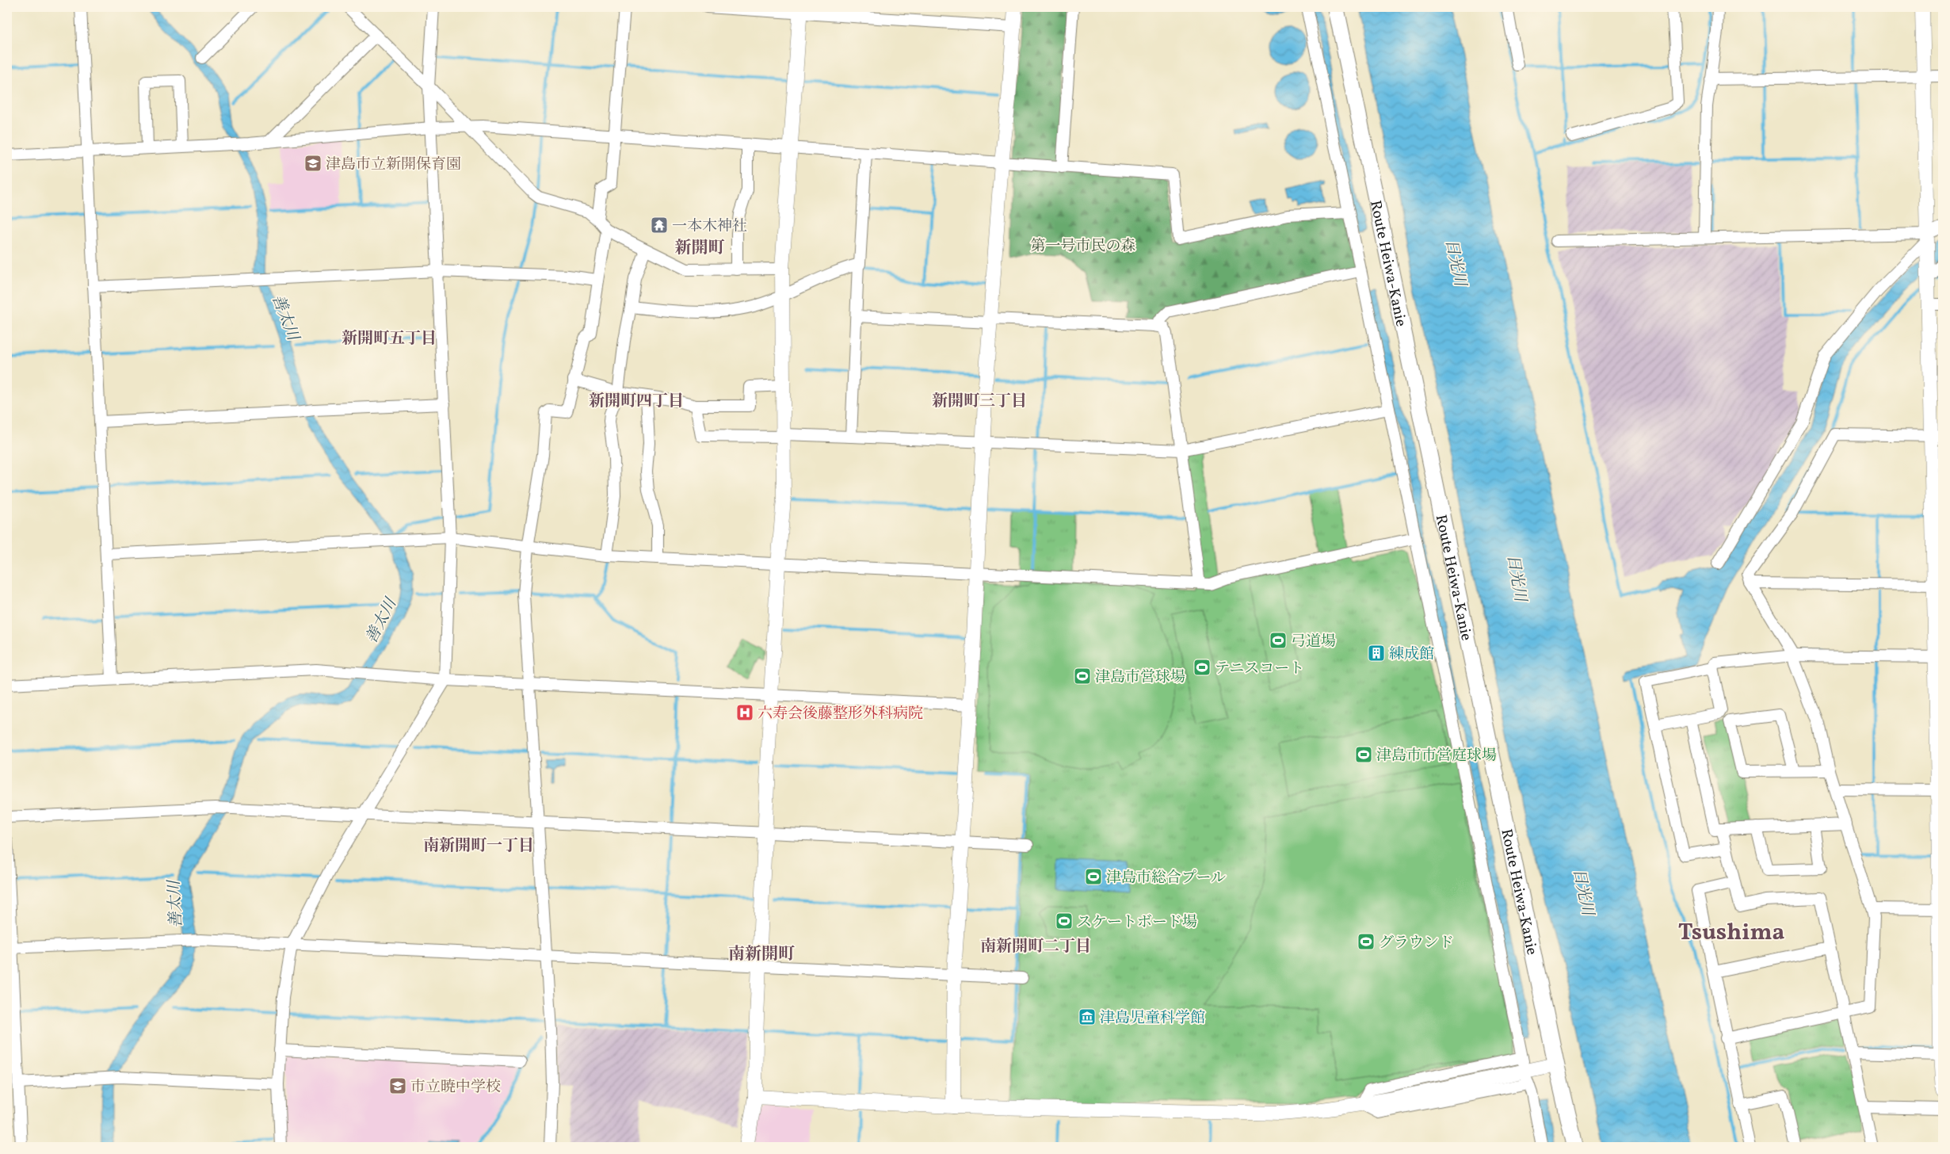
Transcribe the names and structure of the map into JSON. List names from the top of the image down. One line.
{"streets":{"main road":["Route Heiwa-Kanie"]},"districts":["新開町","新開町五丁目","新開町四丁目","新開町三丁目","南新開町一丁目","Tsushima","南新開町二丁目","南新開町"],"water":["日光川","善太川"],"parks":["第一号市民の森"],"places":{"school or university":["津島市立新開保育園","市立暁中学校"],"temple":["一本木神社"],"sports":["弓道場","テニスコート","津島市営球場","津島市市営庭球場","津島市総合プール","スケートボード場","グラウンド"],"building":["練成館"],"hospital":["六寿会後藤整形外科病院"],"museum":["津島児童科学館"]}}
